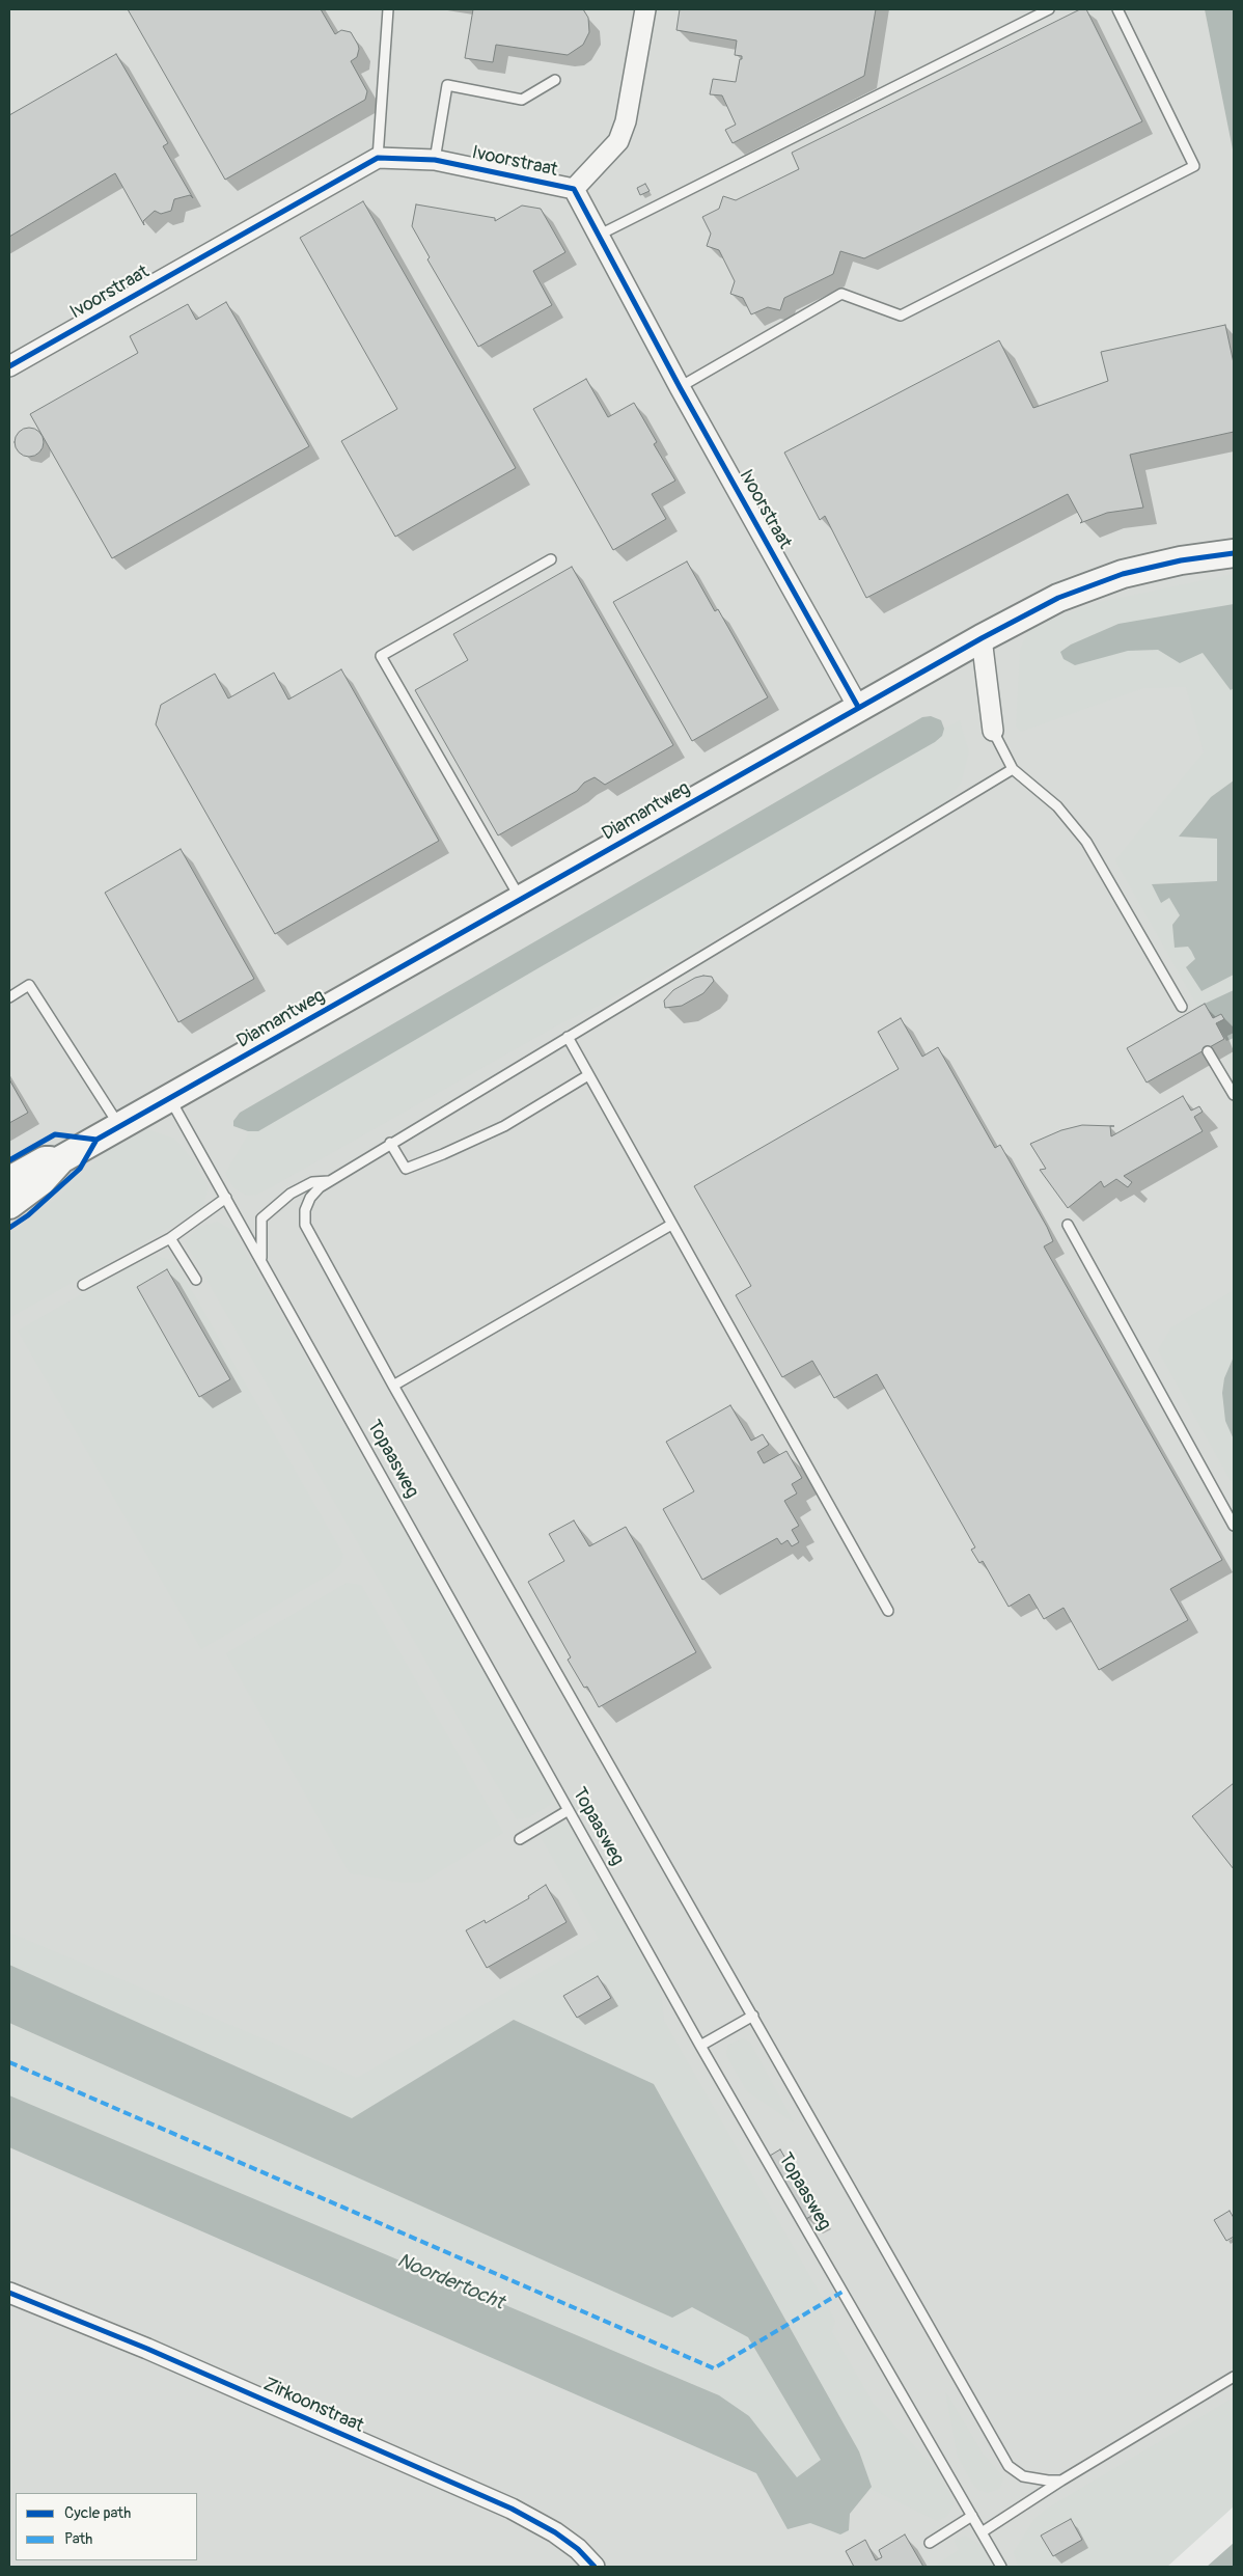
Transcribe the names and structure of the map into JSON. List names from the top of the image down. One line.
{"streets":{"street":["Ivoorstraat","Diamantweg","Zirkoonstraat"],"lane":["Topaasweg"]},"crossings":[["Ivoorstraat","Diamantweg"],["Diamantweg","Topaasweg"]],"water":["Noordertocht"],"legend":["Cycle path","Path"]}
